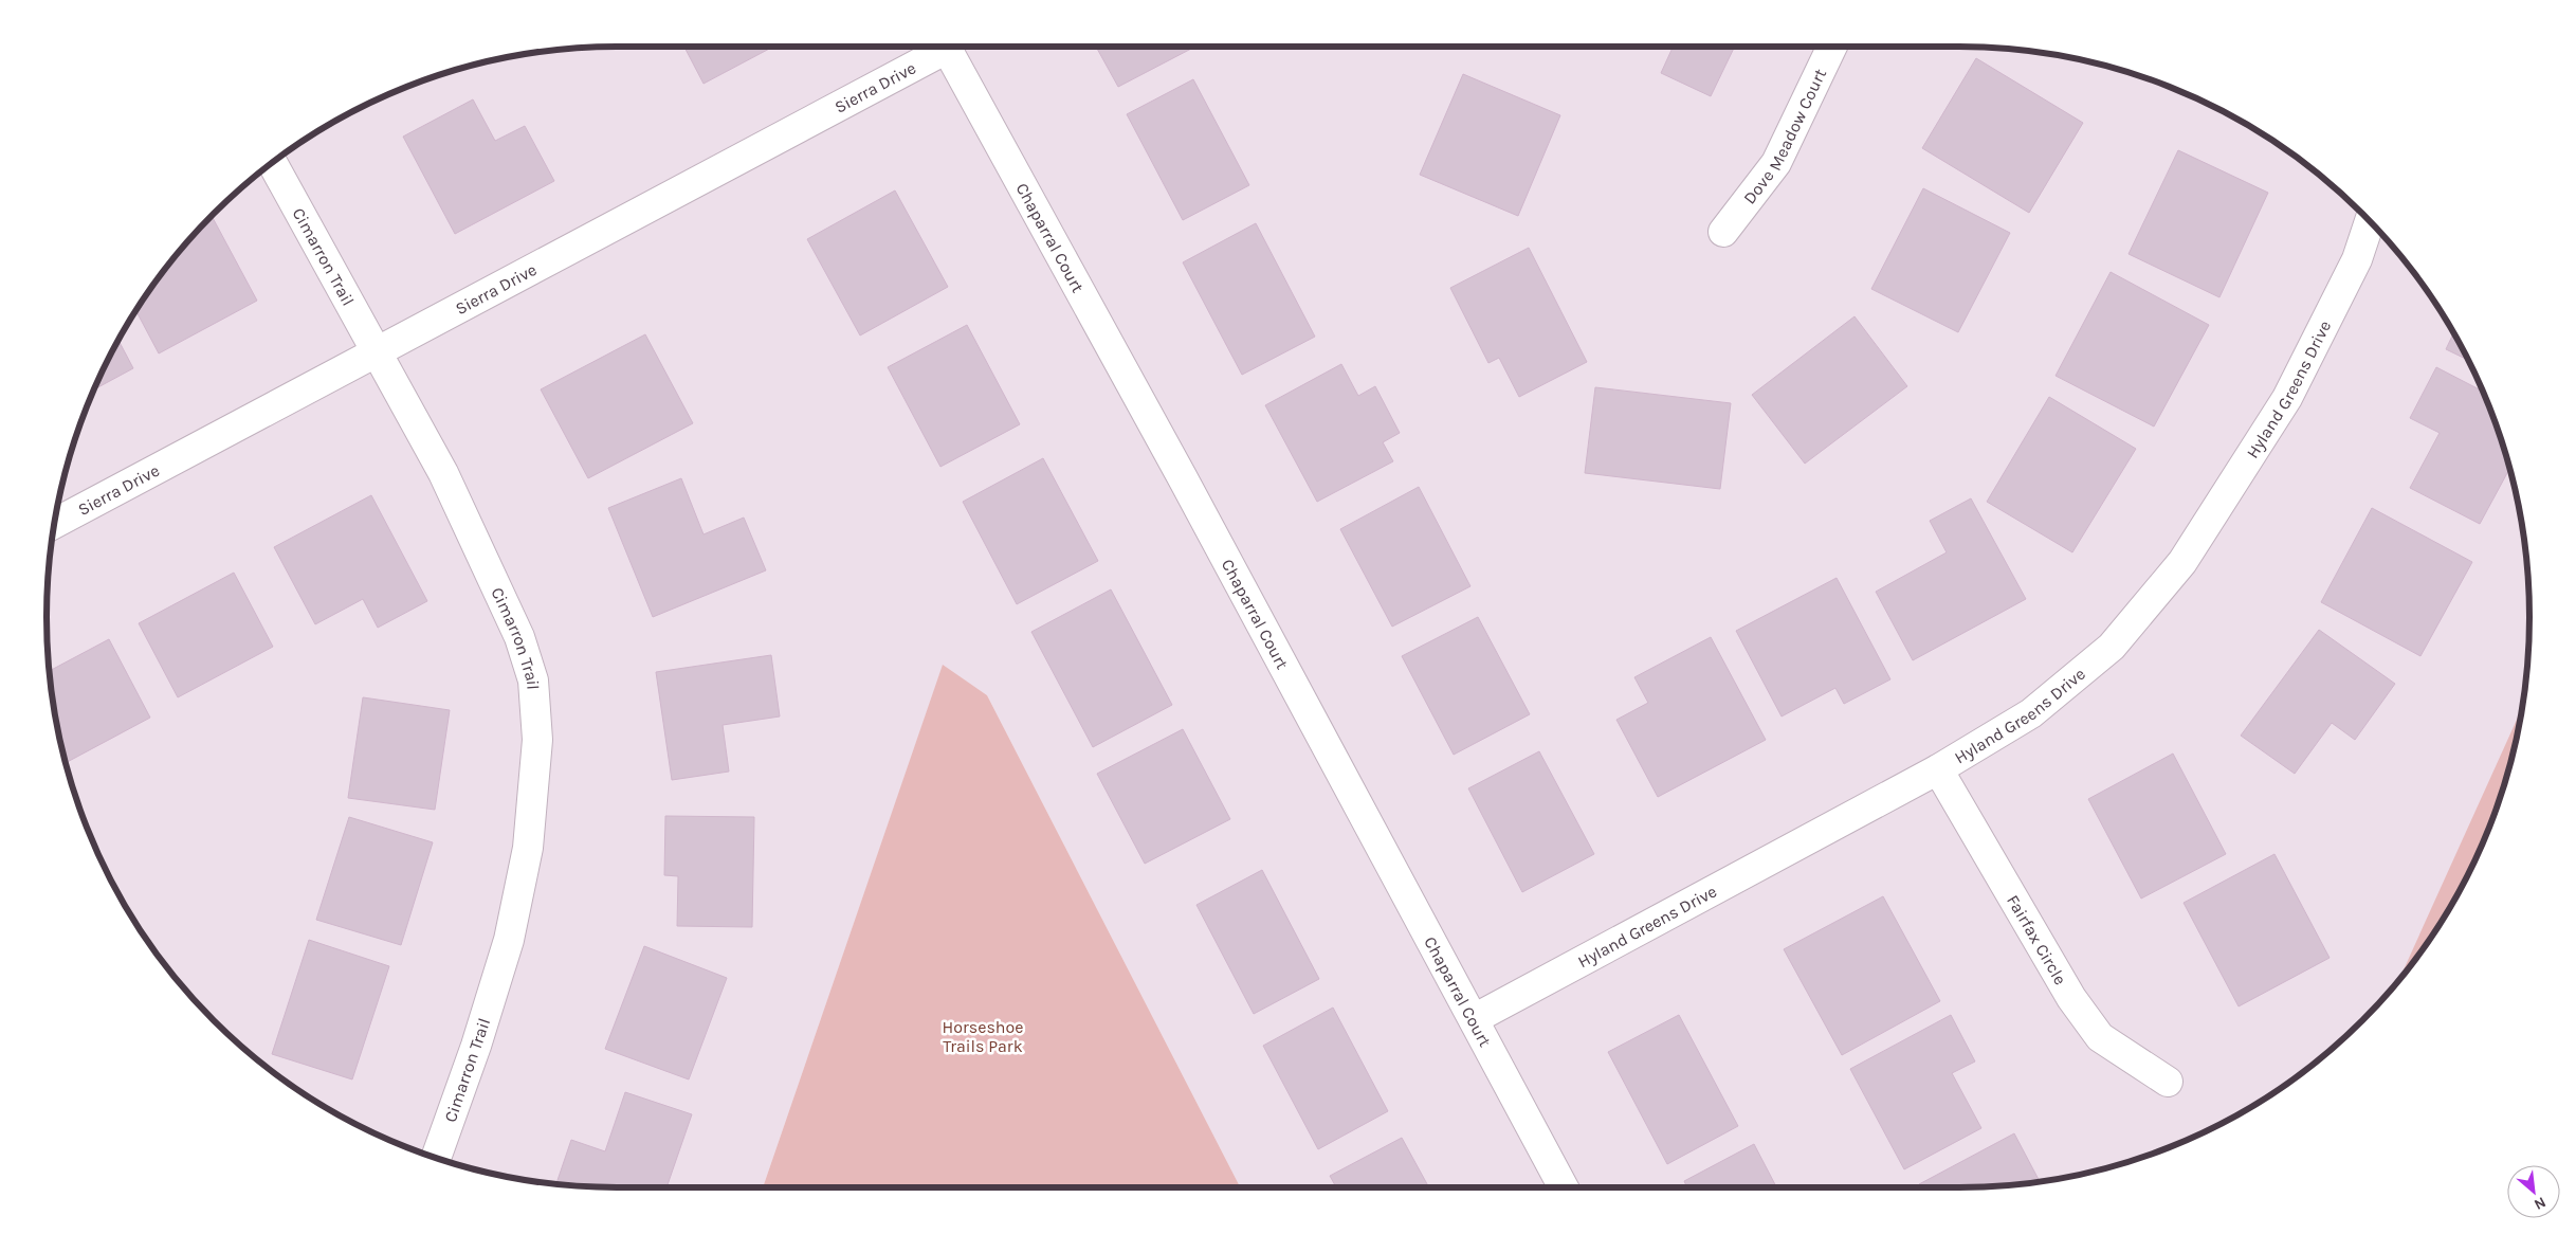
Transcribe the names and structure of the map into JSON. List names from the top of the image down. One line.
{"streets":{"street":["Sierra Drive","Dove Meadow Court","Chaparral Court","Cimarron Trail","Hyland Greens Drive","Fairfax Circle"]},"crossings":[["Sierra Drive","Cimarron Trail"],["Chaparral Court","Hyland Greens Drive"],["Hyland Greens Drive","Fairfax Circle"]],"parks":["Horseshoe Trails Park"],"north":"bottom right"}
